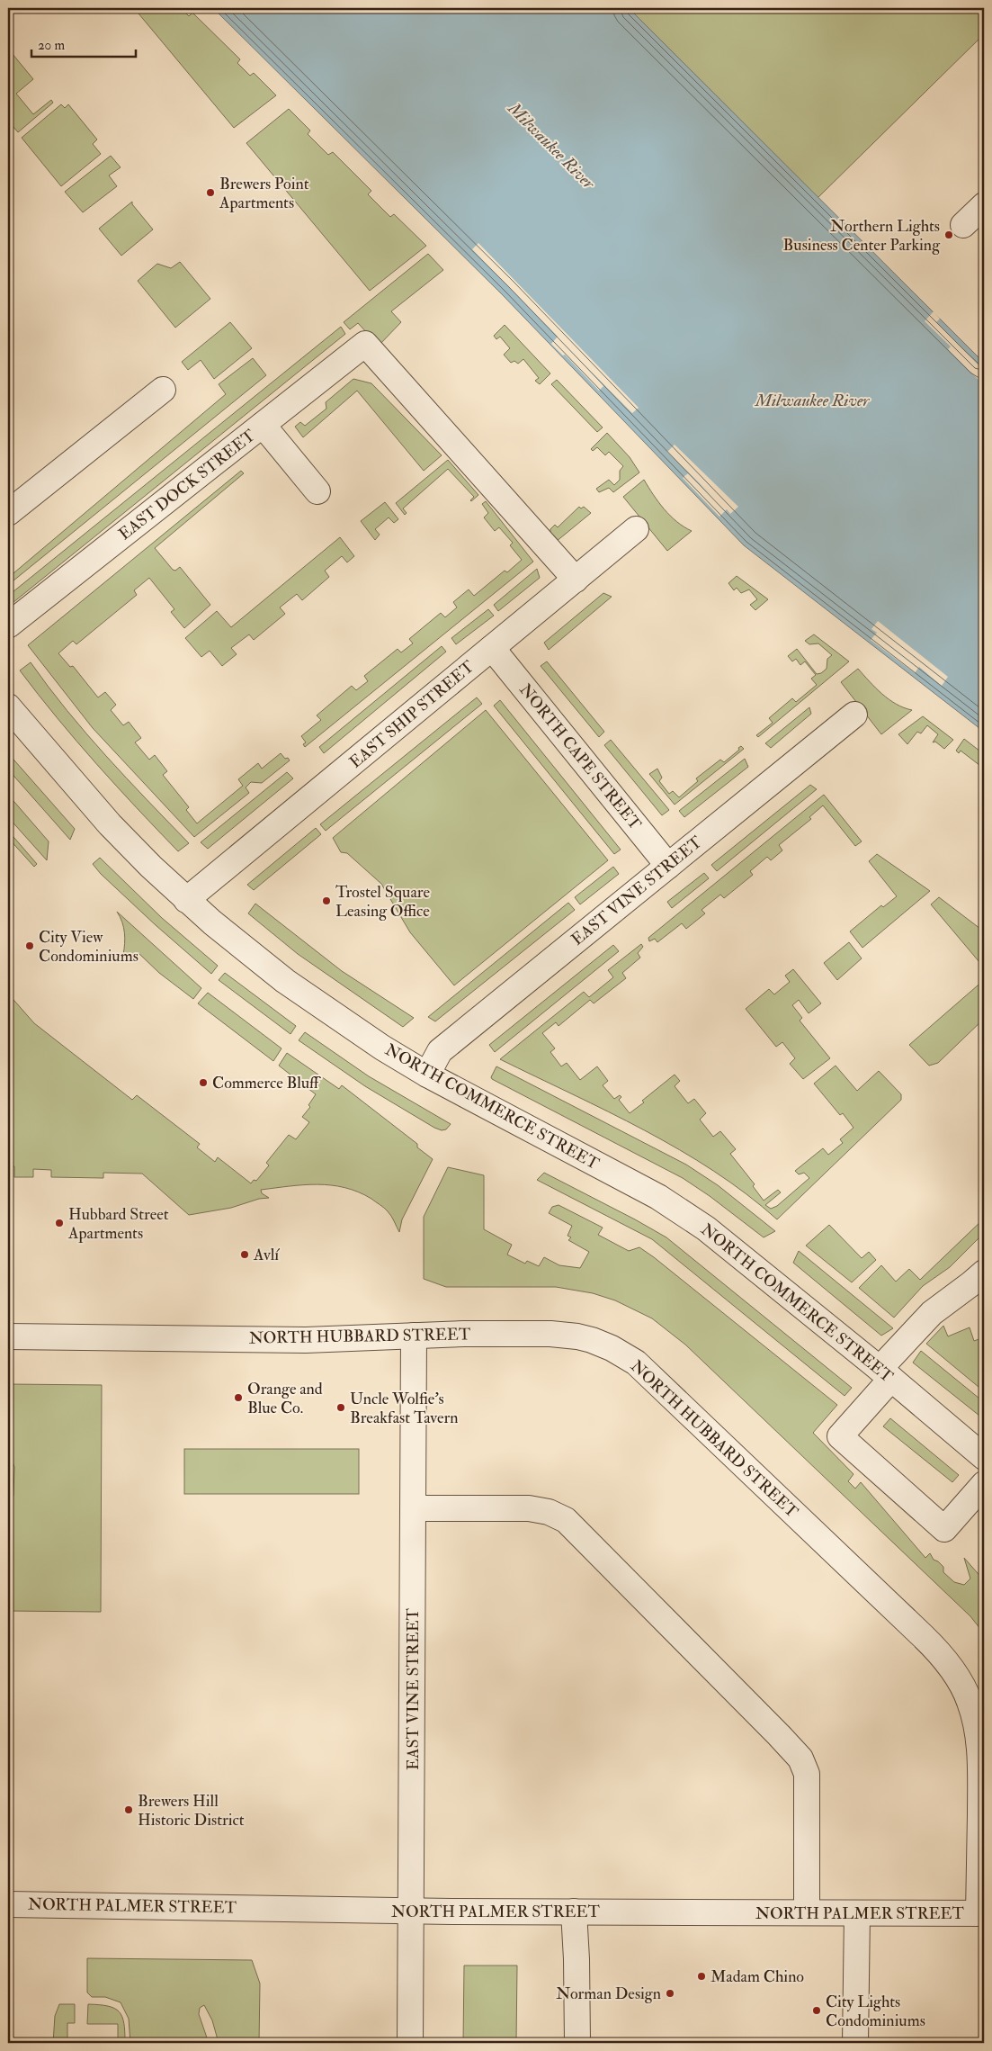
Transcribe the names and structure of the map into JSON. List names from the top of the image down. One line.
{"streets":{"street":["EAST DOCK STREET","EAST SHIP STREET","NORTH CAPE STREET","EAST VINE STREET","NORTH COMMERCE STREET","NORTH HUBBARD STREET","NORTH PALMER STREET"]},"crossings":[["EAST DOCK STREET","EAST SHIP STREET"],["EAST SHIP STREET","NORTH CAPE STREET"],["EAST SHIP STREET","NORTH COMMERCE STREET"],["NORTH CAPE STREET","EAST VINE STREET"],["EAST VINE STREET","NORTH COMMERCE STREET"],["EAST VINE STREET","NORTH HUBBARD STREET"],["EAST VINE STREET","NORTH PALMER STREET"],["NORTH HUBBARD STREET","NORTH PALMER STREET"]],"water":["Milwaukee River"],"places":["Brewers Point Apartments","Northern Lights Business Center Parking","Trostel Square Leasing Office","City View Condominiums","Commerce Bluff","Hubbard Street Apartments","Avlí","Orange and Blue Co.","Uncle Wolfie's Breakfast Tavern","Brewers Hill Historic District","Madam Chino","Norman Design","City Lights Condominiums"],"scale_bar":"20 m"}
